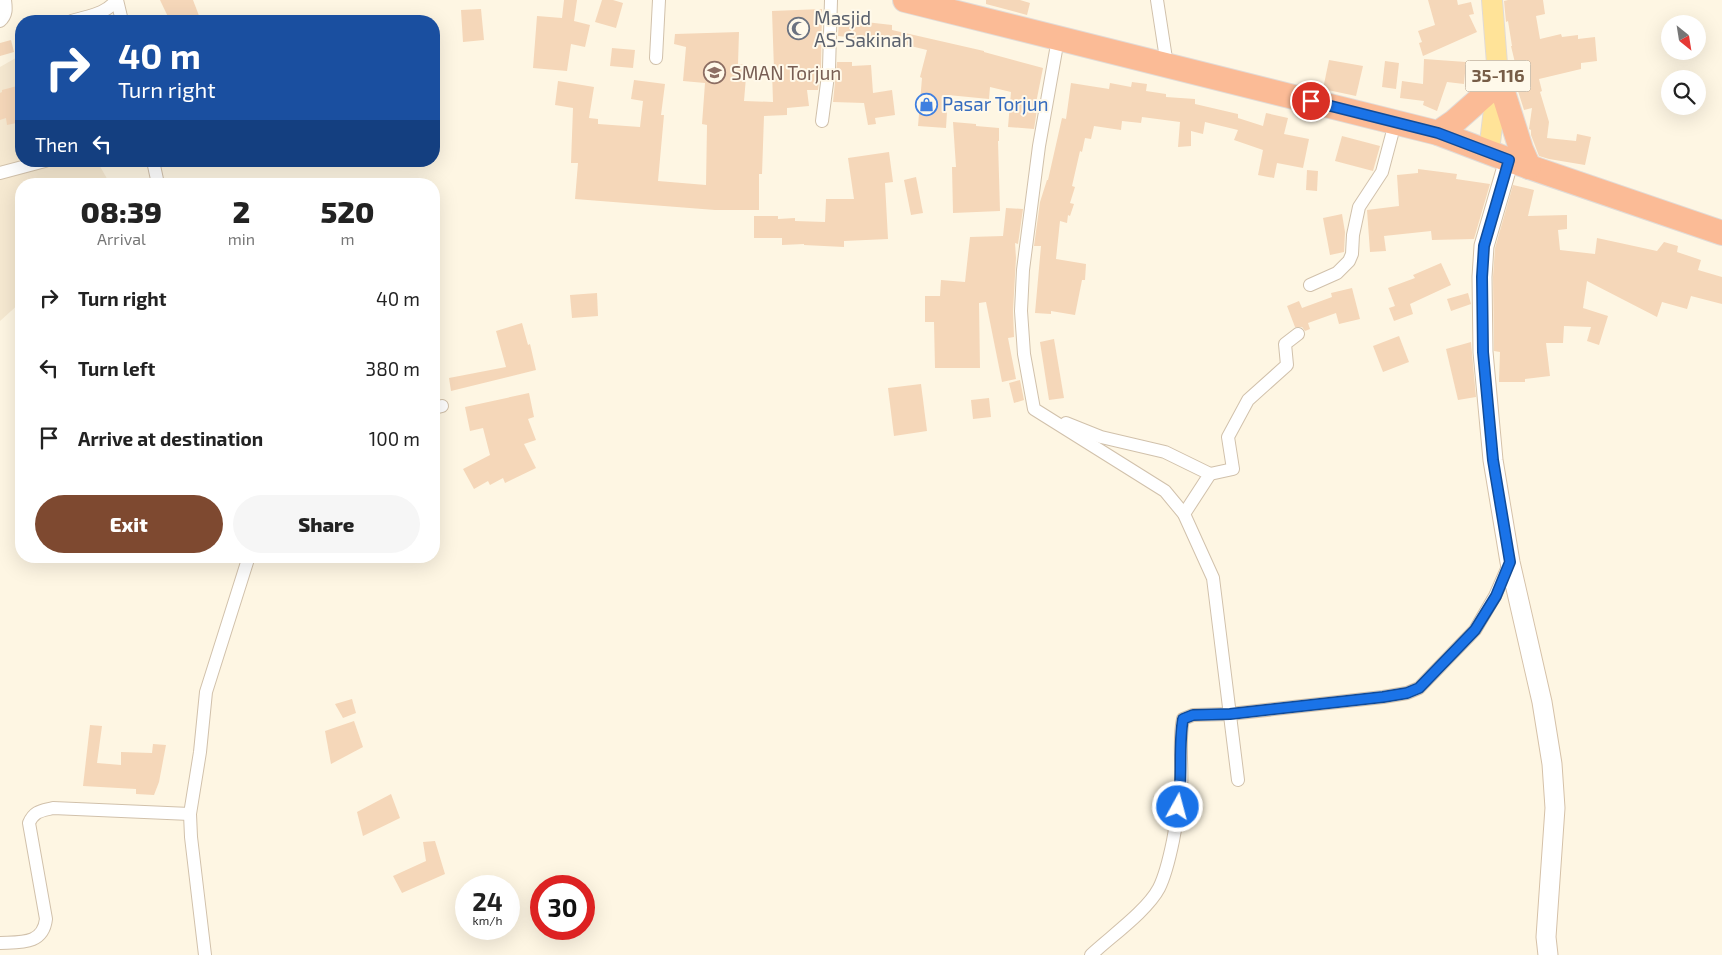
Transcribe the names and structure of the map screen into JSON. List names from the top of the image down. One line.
{"streets":{"main road":["35-116"]},"places":{"mosque":["Masjid AS-Sakinah"],"school or university":["SMAN Torjun"],"shop":["Pasar Torjun"]},"north":"bottom right","page":{"turn":["40 m","Turn right"],"then":"Then","eta":["08:39","Arrival","2","min","520","m"],"list":[{"name":"Turn right","value":"40 m"},{"name":"Turn left","value":"380 m"},{"name":"Arrive at destination","value":"100 m"}],"buttons":["Exit","Share"],"speed":"24 km/h","limit":"30"}}
